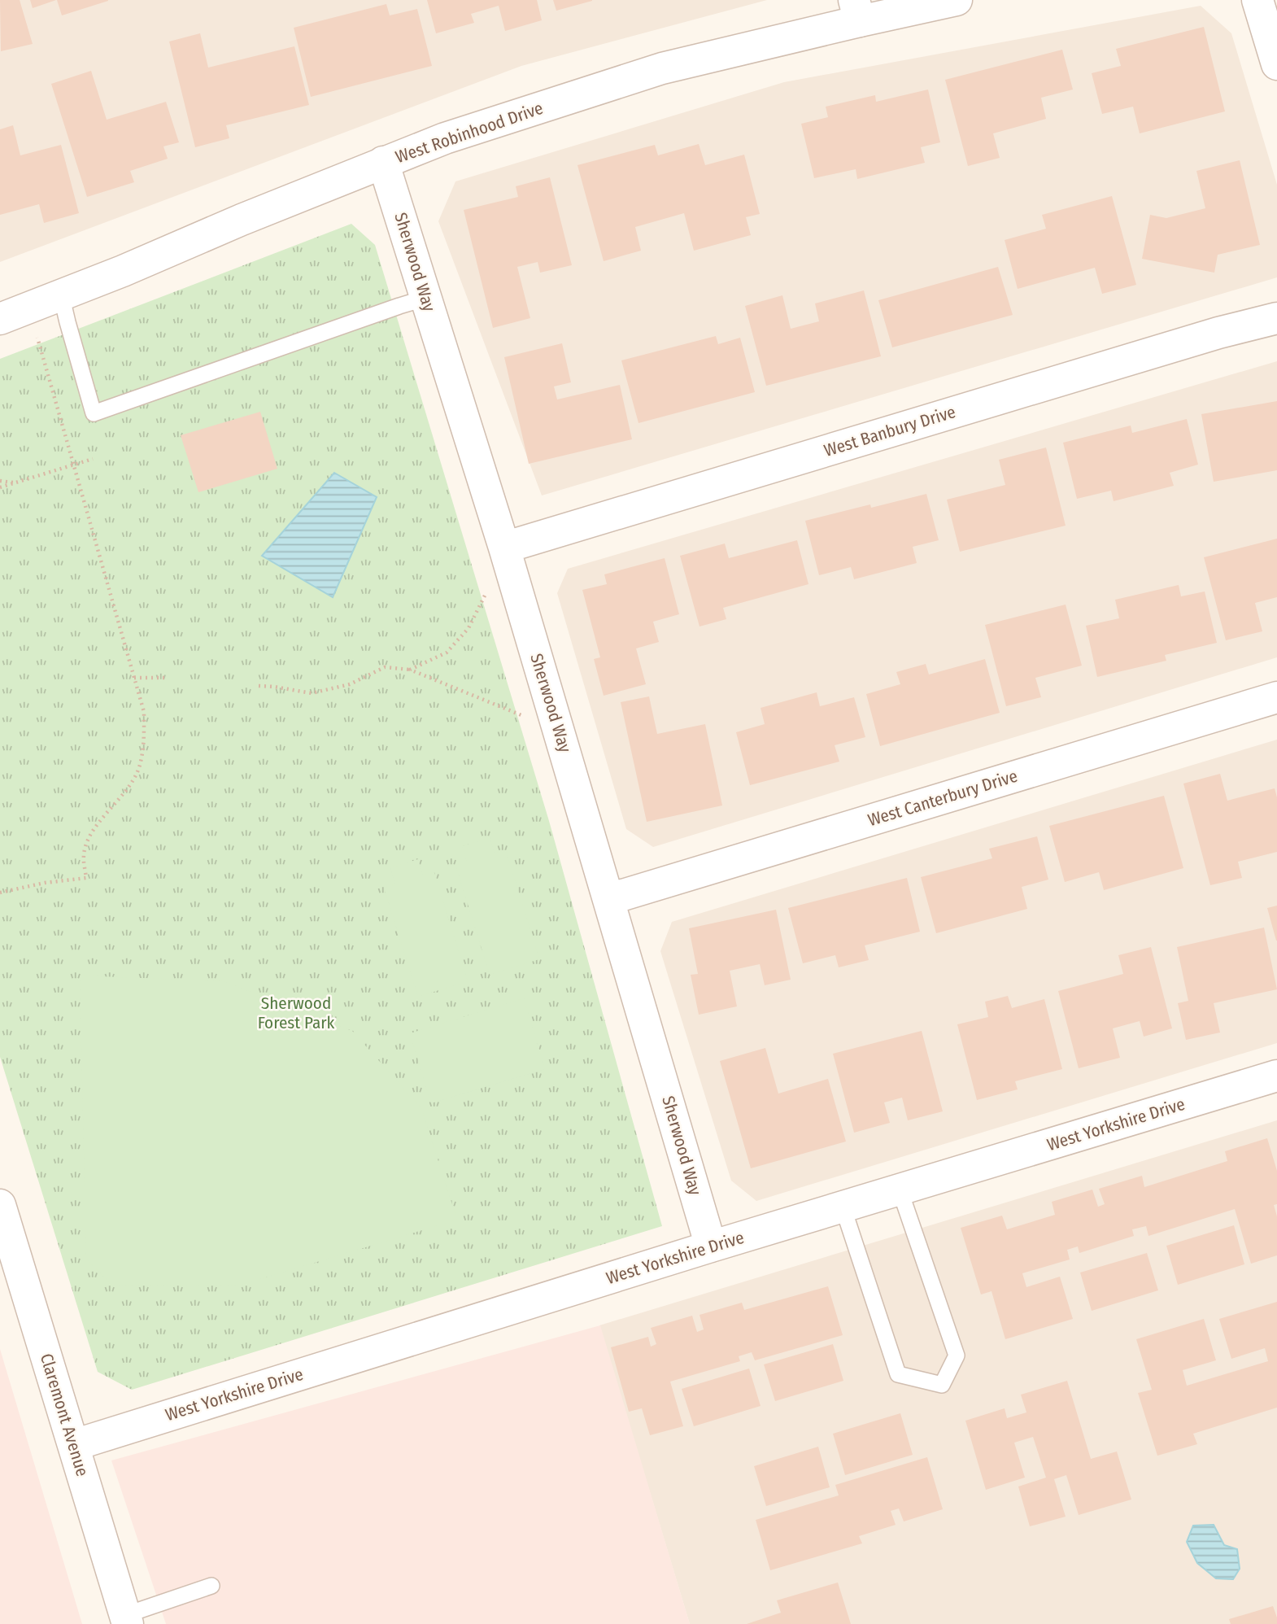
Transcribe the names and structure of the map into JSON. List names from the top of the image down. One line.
{"streets":{"street":["West Robinhood Drive","Sherwood Way","West Banbury Drive","West Canterbury Drive","West Yorkshire Drive","Claremont Avenue"]},"crossings":[["West Robinhood Drive","Sherwood Way"],["Sherwood Way","West Banbury Drive"],["Sherwood Way","West Canterbury Drive"],["Sherwood Way","West Yorkshire Drive"],["West Yorkshire Drive","Claremont Avenue"]],"parks":["Sherwood Forest Park"]}
